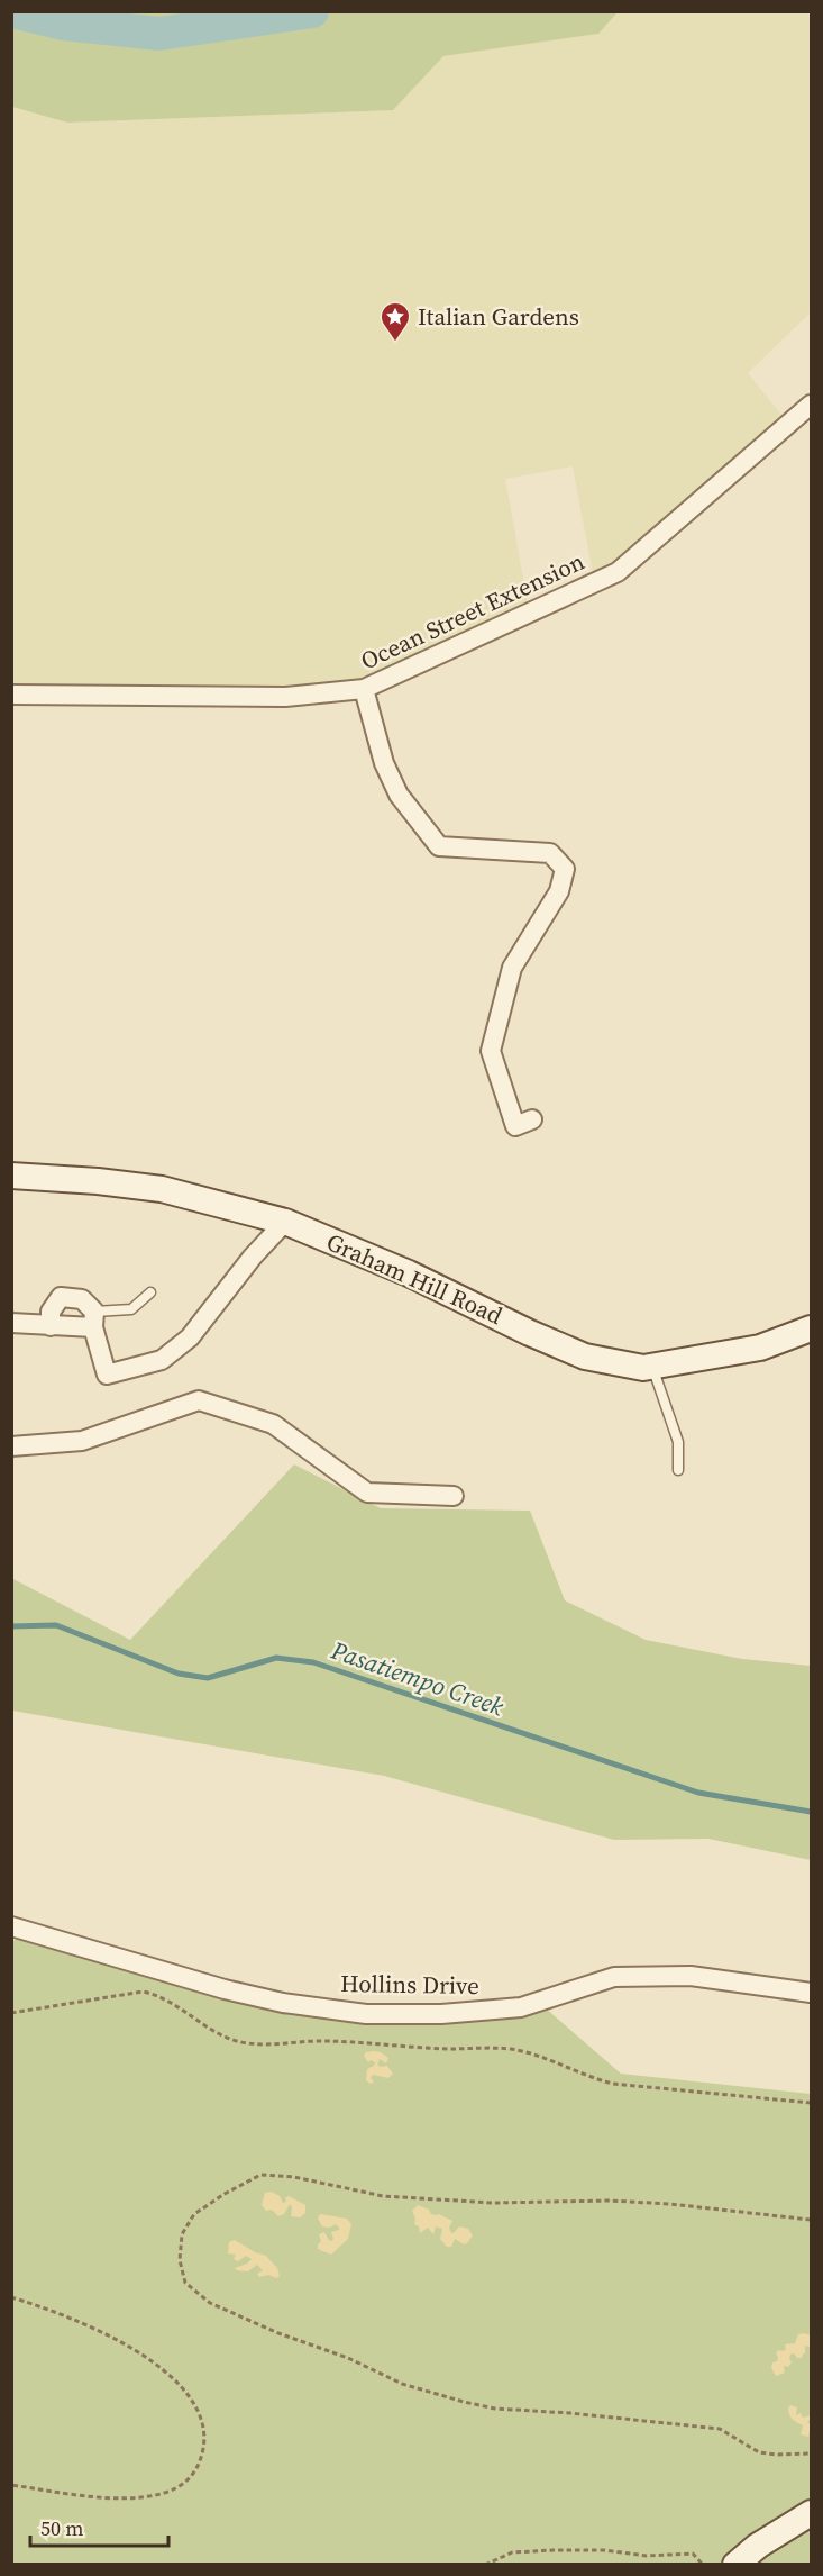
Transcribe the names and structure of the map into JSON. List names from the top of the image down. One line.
{"streets":{"main road":["Graham Hill Road"],"street":["Ocean Street Extension","Hollins Drive"]},"water":["Pasatiempo Creek"],"places":{"place":["Italian Gardens"]},"scale_bar":"50 m"}
